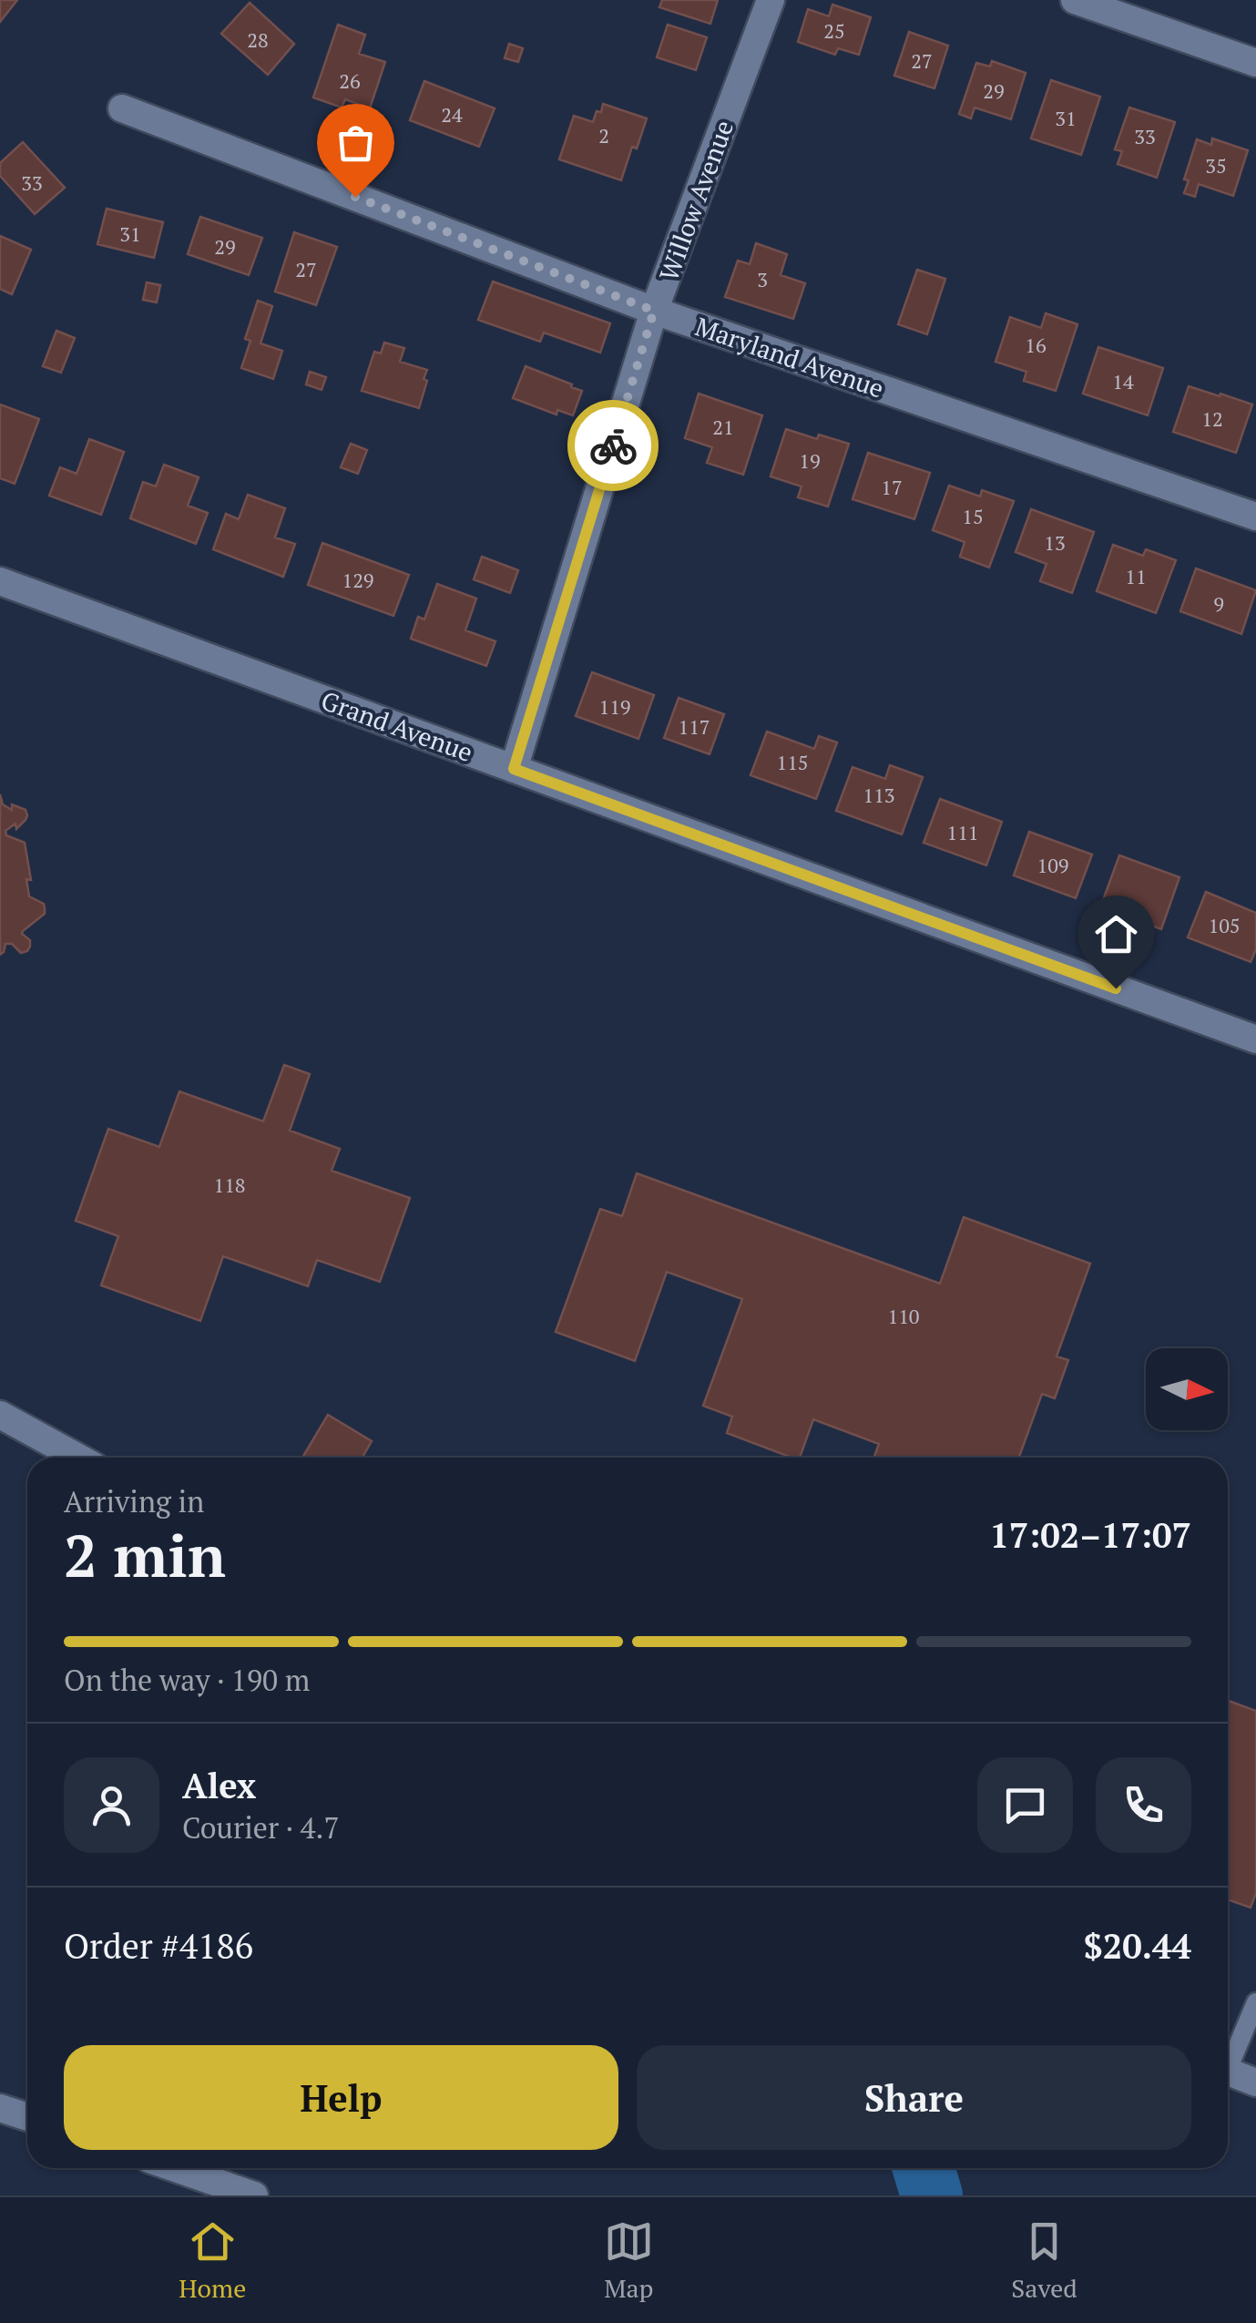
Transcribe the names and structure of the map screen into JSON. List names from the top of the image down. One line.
{"streets":{"street":["Willow Avenue","Maryland Avenue","Grand Avenue"]},"crossings":[["Willow Avenue","Maryland Avenue"],["Willow Avenue","Grand Avenue"]],"house_numbers":["25","28","27","26","29","24","31","2","33","35","33","31","29","27","3","16","14","12","21","19","17","15","13","11","129","9","119","117","115","113","111","109","105","118","110"],"north":"right","page":{"heading":["2 min","Arriving in","17:02–17:07"],"panel":["Alex","Courier · 4.7","Order #4186","$20.44"],"bar":"On the way · 190 m","buttons":["Help","Share"],"tabs":["Home","Map","Saved"]}}
